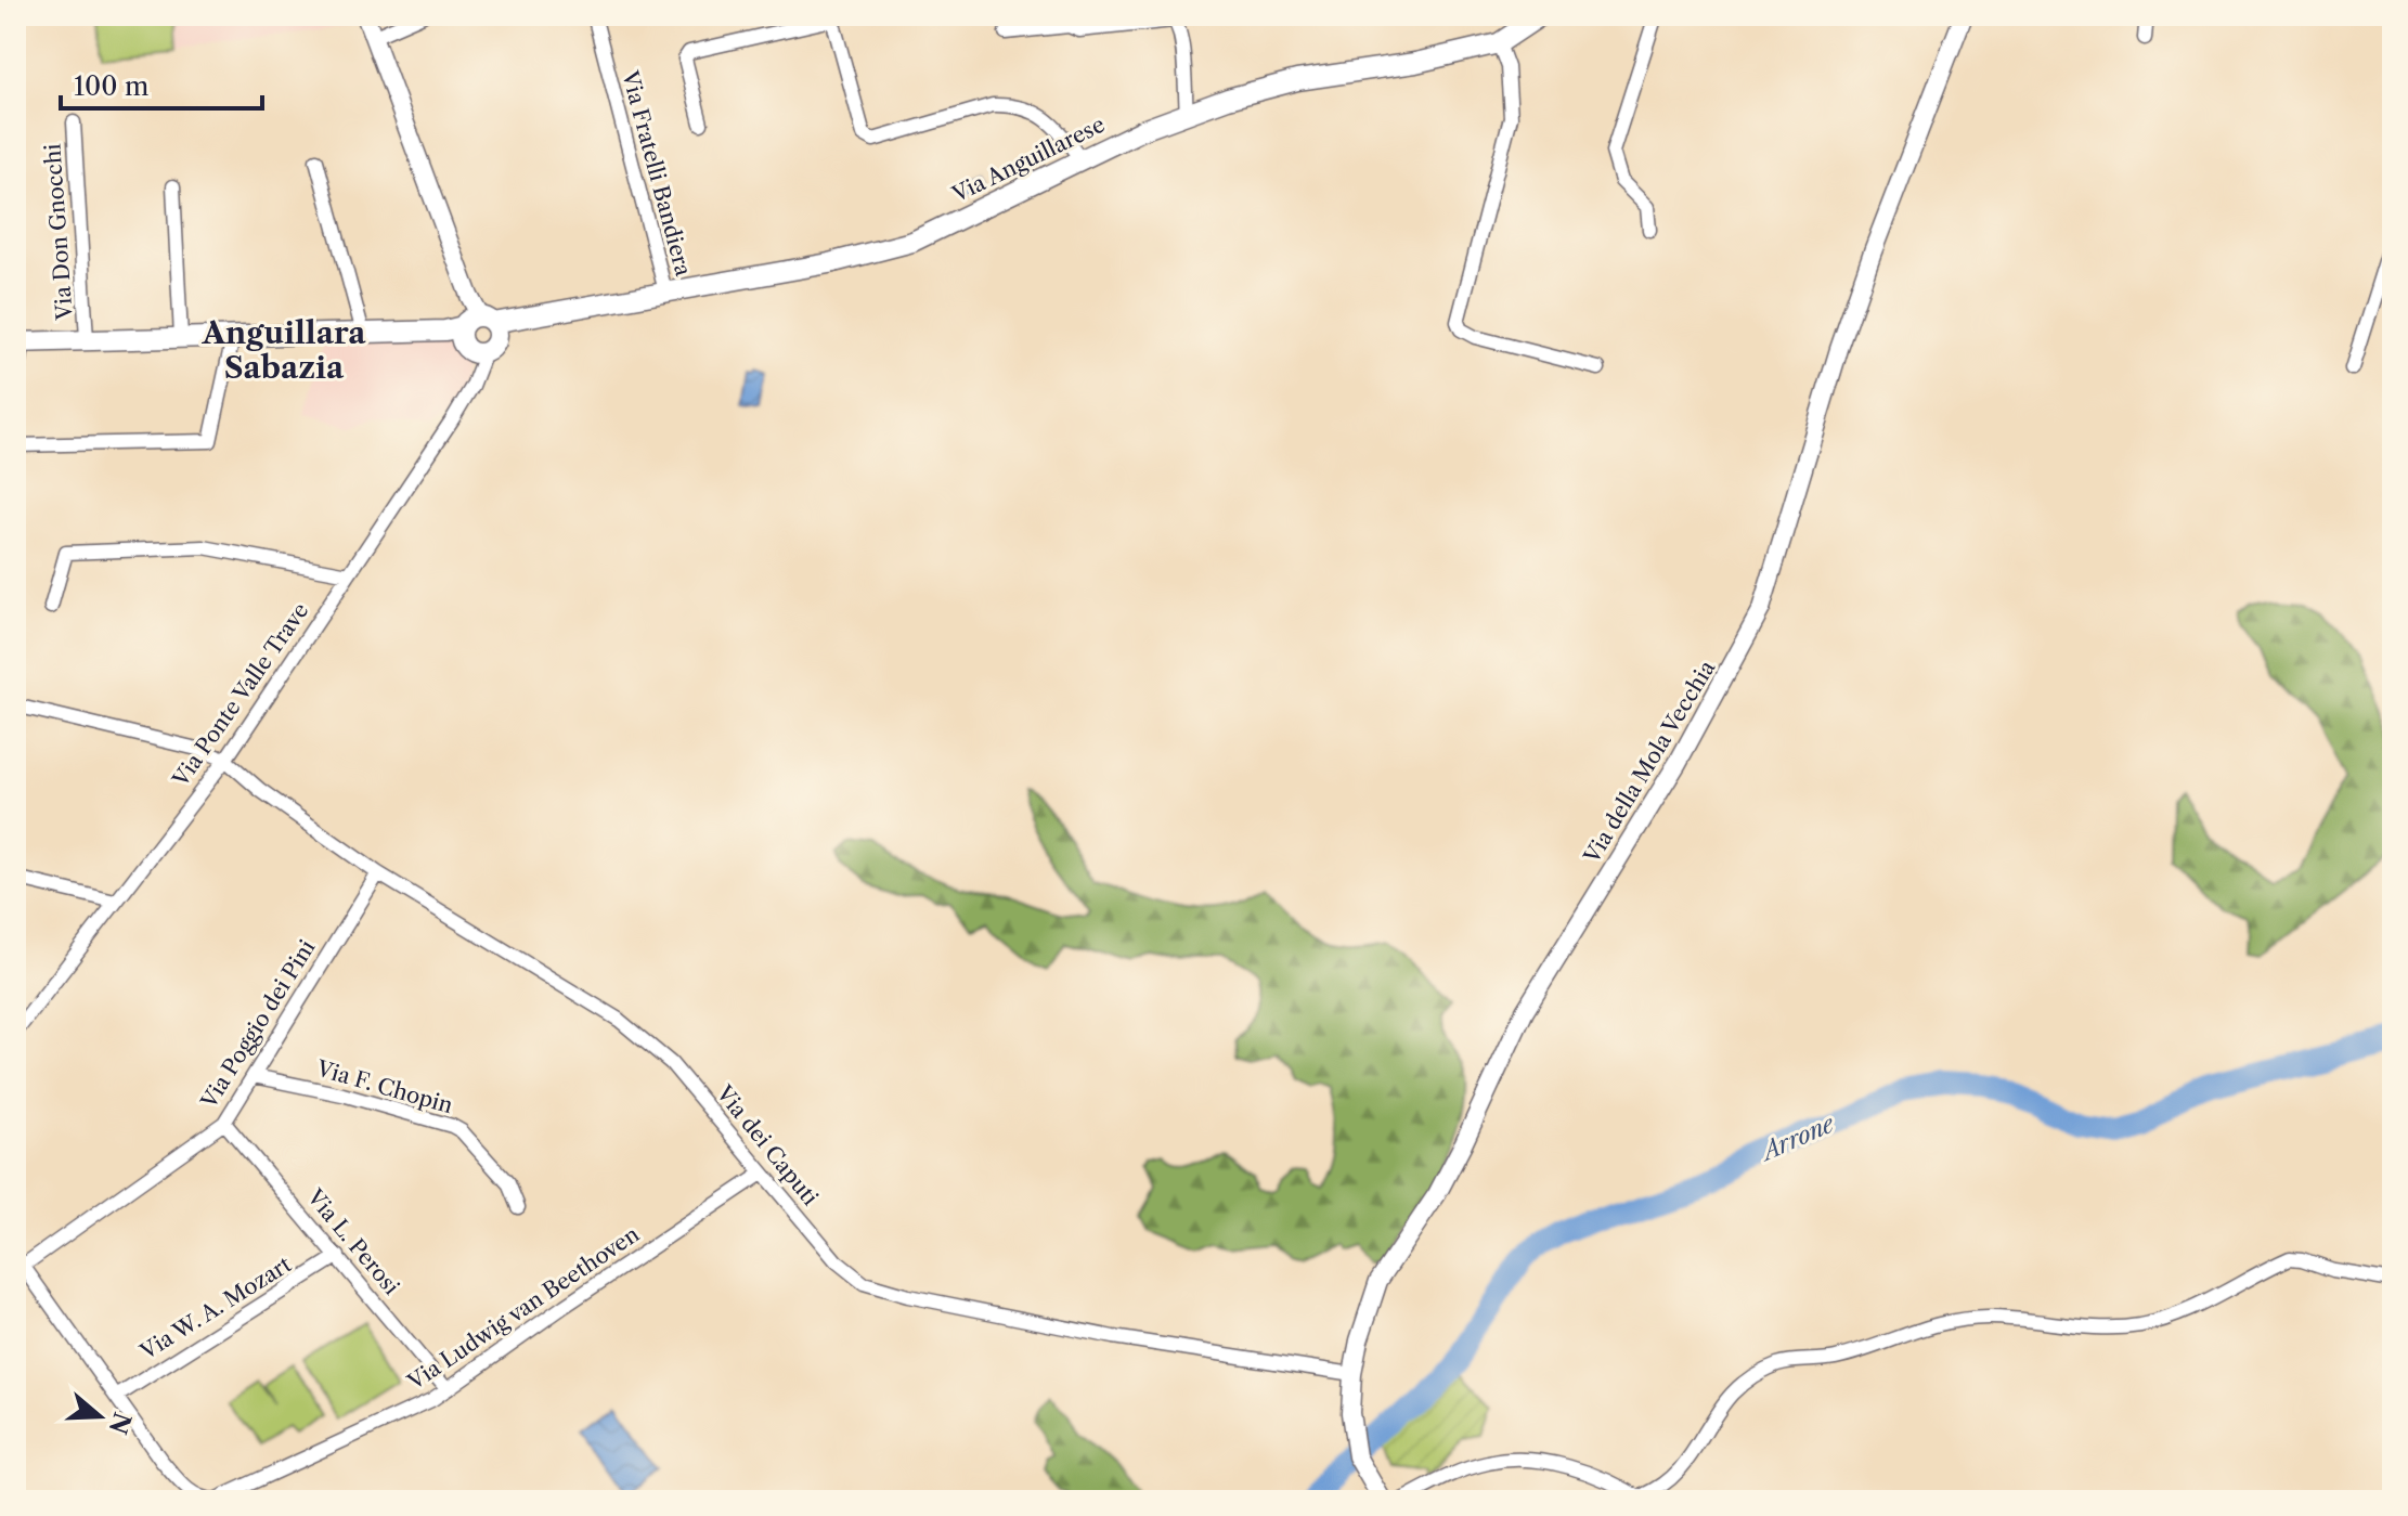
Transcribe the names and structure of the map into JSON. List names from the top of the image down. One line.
{"streets":{"main road":["Via Anguillarese"],"street":["Via Fratelli Bandiera","Via Don Gnocchi","Via Ponte Valle Trave","Via della Mola Vecchia","Via Poggio dei Pini","Via F. Chopin","Via dei Caputi","Via L. Perosi","Via W. A. Mozart","Via Ludwig van Beethoven"]},"crossings":[["Via Anguillarese","Via Fratelli Bandiera"],["Via Anguillarese","Via Don Gnocchi"],["Via Anguillarese","Via Ponte Valle Trave"],["Via Ponte Valle Trave","Via dei Caputi"],["Via della Mola Vecchia","Via dei Caputi"],["Via Poggio dei Pini","Via F. Chopin"],["Via Poggio dei Pini","Via dei Caputi"],["Via Poggio dei Pini","Via L. Perosi"],["Via Poggio dei Pini","Via Ludwig van Beethoven"],["Via dei Caputi","Via Ludwig van Beethoven"],["Via L. Perosi","Via W. A. Mozart"],["Via L. Perosi","Via Ludwig van Beethoven"],["Via W. A. Mozart","Via Ludwig van Beethoven"]],"districts":["Anguillara Sabazia"],"water":["Arrone"],"scale_bar":"100 m","north":"right"}
